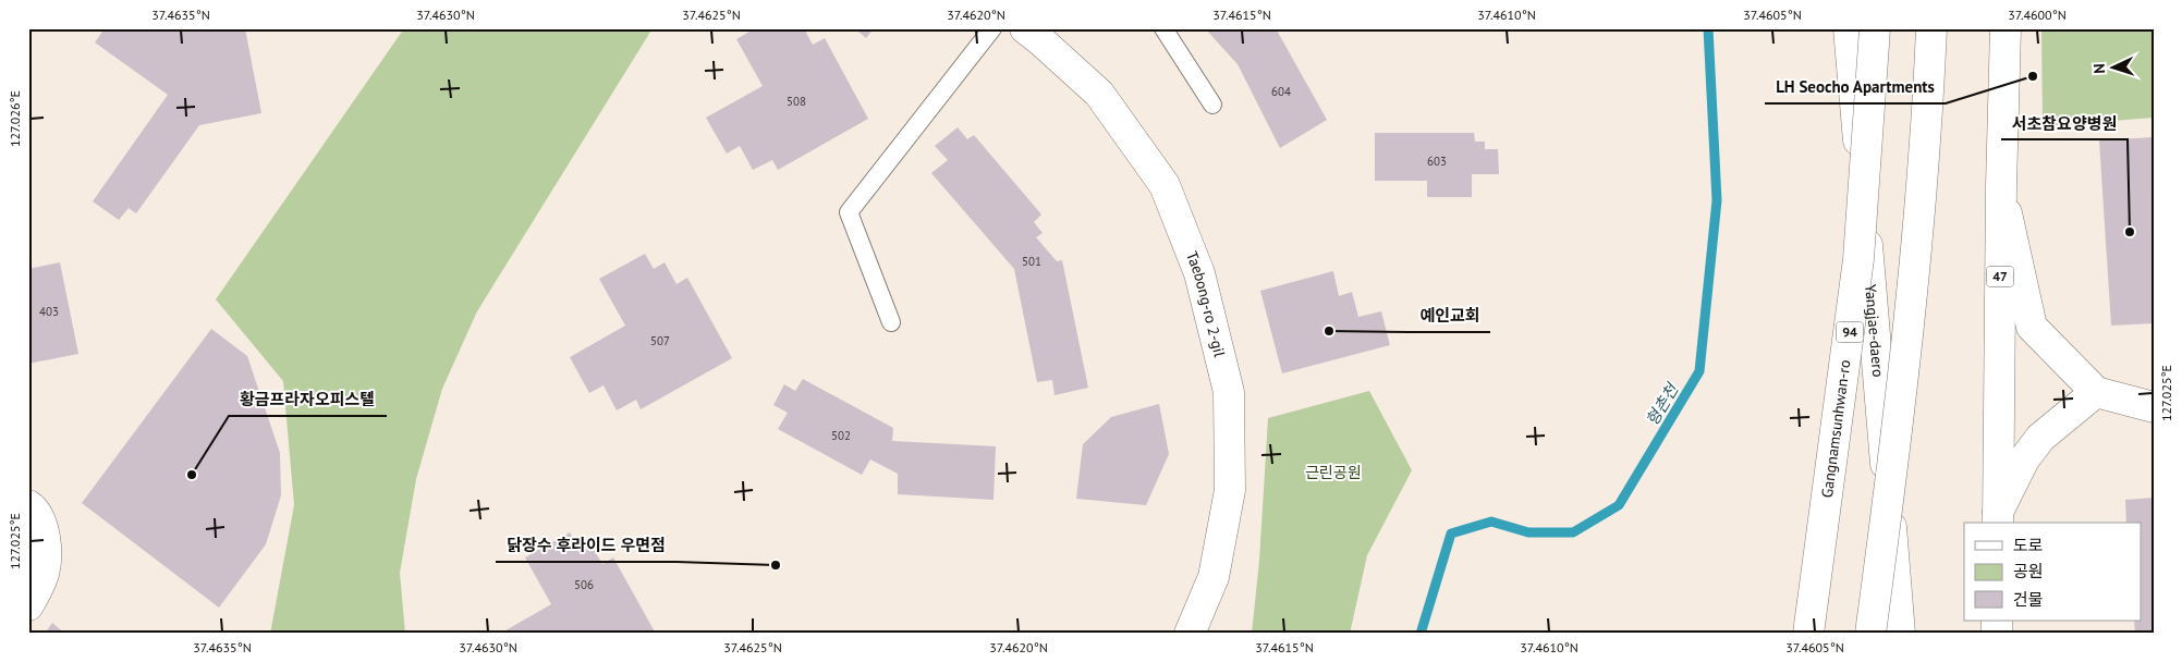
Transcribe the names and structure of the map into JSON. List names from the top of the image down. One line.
{"streets":{"main road":["47","Taebong-ro 2-gil","Yangjae-daero","94","Gangnamsunhwan-ro"]},"water":["형촌천"],"parks":["근린공원"],"places":["LH Seocho Apartments","서초참요양병원","예인교회","황금프라자오피스텔","닭장수 후라이드 우면점"],"house_numbers":["604","508","603","501","403","507","502","506"],"legend":["도로","공원","건물"],"north":"left","coordinates":["37.4635°N","37.4630°N","37.4625°N","37.4620°N","37.4615°N","37.4610°N","37.4605°N","37.4600°N","127.026°E","127.025°E"]}
